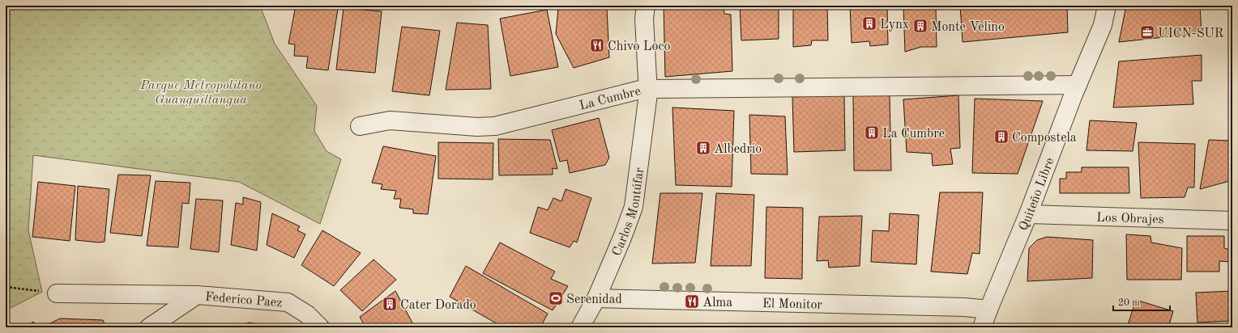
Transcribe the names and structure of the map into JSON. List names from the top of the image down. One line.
{"streets":{"street":["La Cumbre","Quiteño Libre","Carlos Montúfar","Los Obrajes","Federico Paez","El Monitor"]},"crossings":[["La Cumbre","Quiteño Libre"],["La Cumbre","Carlos Montúfar"],["Quiteño Libre","Los Obrajes"],["Quiteño Libre","El Monitor"],["Carlos Montúfar","El Monitor"]],"parks":["Parque Metropolitano Guangüiltangua"],"places":{"building":["Lynx","Monte Velino","La Cumbre","Compostela","Albedrio","Cater Dorado"],"office":["UICN-SUR"],"restaurant":["Chivo Loco","Alma"],"sports":["Serenidad"]},"scale_bar":"20 m"}
